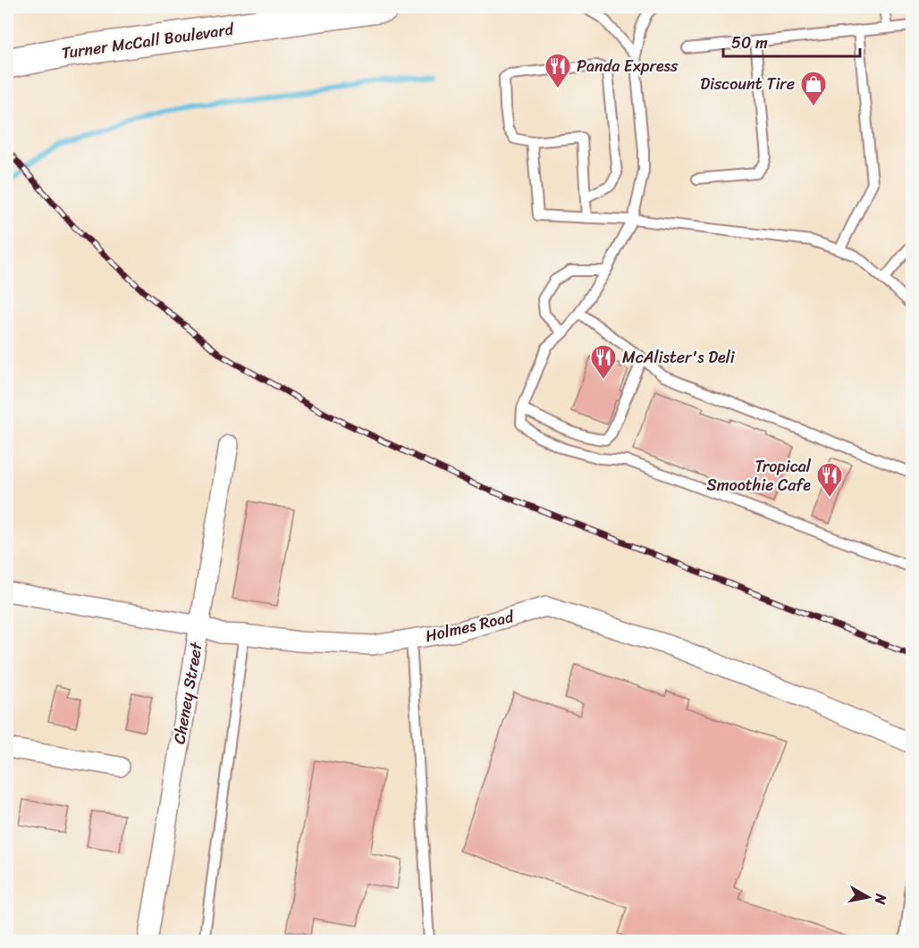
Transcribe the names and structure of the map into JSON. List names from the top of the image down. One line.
{"streets":{"main road":["Turner McCall Boulevard"],"street":["Holmes Road","Cheney Street"]},"crossings":[["Holmes Road","Cheney Street"]],"places":{"restaurant":["Panda Express","McAlister's Deli","Tropical Smoothie Cafe"],"shop":["Discount Tire"]},"scale_bar":"50 m","north":"right"}
